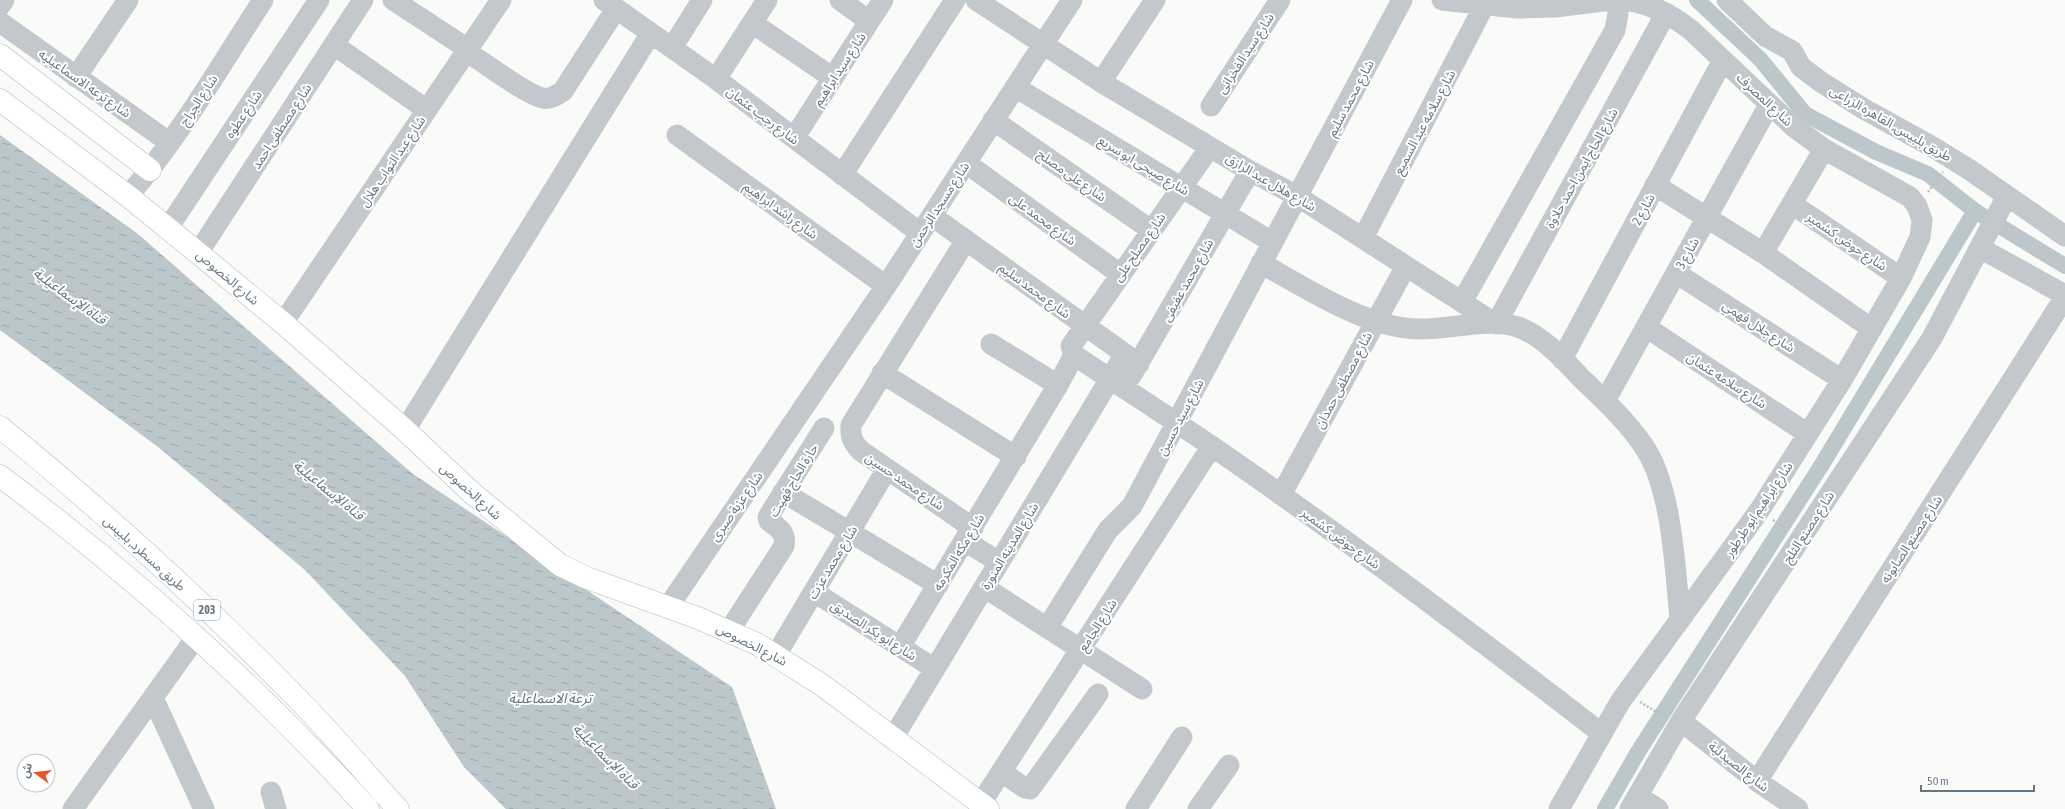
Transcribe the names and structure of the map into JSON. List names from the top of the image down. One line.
{"streets":{"main road":["شارع الخصوص","طريق مسطرد, بلبيس","203"],"street":["شارع سيد الفخرانى","شارع سيد ابراهيم","شارع ترعه الاسماعيليه","شارع محمد سليم","شارع المصرف","شارع الجراج","شارع عطوه","شارع رجب عثمان","شارع سلامه عبد السميع","طريق بلبيس, القاهره الزراعى","شارع مصطفى احمد","شارع عبد التواب هلال","شارع صبحى ابو سريع","شارع الحاج ايمن احمد حلاوة","شارع على مصلح","شارع هلال عبد الرازق","شارع مسجد الرحمن","شارع 2","شارع راشد ابراهيم","شارع محمد على","شارع حوض كشمير","شارع مصلح على","شارع 3","شارع محمد عفيفى","شارع جلال فهمي","شارع مصطفى حمدان","شارع سلامه عثمان","شارع سيد حسين","حارة الحاج فهيت","شارع محمد حسين","شارع عزبة صبرى","شارع ابراهيم ابو طرطور","شارع مصنع الثلج","شارع مصنع الصابونه","شارع المدينه المنورة","شارع مكه المكرمه","شارع محمد عزت","شارع الجامع","شارع ابو بكر الصديق","شارع الصيدلية"]},"crossings":[["شارع سيد ابراهيم","شارع رجب عثمان"],["شارع ترعه الاسماعيليه","شارع الجراج"],["شارع محمد سليم","شارع هلال عبد الرازق"],["شارع محمد سليم","شارع مسجد الرحمن"],["شارع محمد سليم","شارع مصلح على"],["شارع محمد سليم","شارع محمد عفيفى"],["شارع محمد سليم","شارع سيد حسين"],["شارع المصرف","شارع الحاج ايمن احمد حلاوة"],["شارع المصرف","شارع 2"],["شارع المصرف","شارع 3"],["شارع المصرف","شارع ابراهيم ابو طرطور"],["شارع الجراج","شارع الخصوص"],["شارع عطوه","شارع الخصوص"],["شارع رجب عثمان","شارع مسجد الرحمن"],["شارع سلامه عبد السميع","شارع هلال عبد الرازق"],["طريق بلبيس, القاهره الزراعى","شارع مصنع الثلج"],["شارع مصطفى احمد","شارع الخصوص"],["شارع عبد التواب هلال","شارع الخصوص"],["شارع صبحى ابو سريع","شارع مسجد الرحمن"],["شارع صبحى ابو سريع","شارع مصلح على"],["شارع صبحى ابو سريع","شارع محمد عفيفى"],["شارع صبحى ابو سريع","شارع سيد حسين"],["شارع الحاج ايمن احمد حلاوة","شارع هلال عبد الرازق"],["شارع على مصلح","شارع مسجد الرحمن"],["شارع على مصلح","شارع مصلح على"],["شارع هلال عبد الرازق","شارع مسجد الرحمن"],["شارع هلال عبد الرازق","شارع مصلح على"],["شارع هلال عبد الرازق","شارع محمد عفيفى"],["شارع هلال عبد الرازق","شارع مصطفى حمدان"],["شارع هلال عبد الرازق","شارع سيد حسين"],["شارع مسجد الرحمن","شارع راشد ابراهيم"],["شارع مسجد الرحمن","شارع محمد على"],["شارع مسجد الرحمن","شارع عزبة صبرى"],["شارع محمد على","شارع مصلح على"],["شارع حوض كشمير","شارع مصلح على"],["شارع حوض كشمير","شارع محمد عفيفى"],["شارع حوض كشمير","شارع مصطفى حمدان"],["شارع حوض كشمير","شارع سيد حسين"],["شارع حوض كشمير","شارع ابراهيم ابو طرطور"],["شارع حوض كشمير","شارع المدينه المنورة"],["شارع حوض كشمير","شارع مكه المكرمه"],["شارع حوض كشمير","شارع الجامع"],["شارع مصلح على","شارع مكه المكرمه"],["شارع 3","شارع جلال فهمي"],["شارع 3","شارع سلامه عثمان"],["شارع الخصوص","حارة الحاج فهيت"],["شارع الخصوص","شارع عزبة صبرى"],["شارع الخصوص","شارع المدينه المنورة"],["شارع الخصوص","شارع محمد عزت"],["شارع الخصوص","شارع الجامع"],["شارع محمد عفيفى","شارع المدينه المنورة"],["شارع جلال فهمي","شارع ابراهيم ابو طرطور"],["شارع سلامه عثمان","شارع ابراهيم ابو طرطور"],["شارع محمد حسين","شارع المدينه المنورة"],["شارع محمد حسين","شارع مكه المكرمه"],["شارع محمد حسين","شارع محمد عزت"],["شارع مصنع الثلج","شارع الصيدلية"],["شارع مصنع الصابونه","شارع الصيدلية"],["شارع المدينه المنورة","شارع ابو بكر الصديق"],["شارع مكه المكرمه","شارع ابو بكر الصديق"],["شارع محمد عزت","شارع ابو بكر الصديق"]],"water":["قناة الإسماعيلية","ترعة الاسماعلية"],"scale_bar":"50 m","north":"left"}
